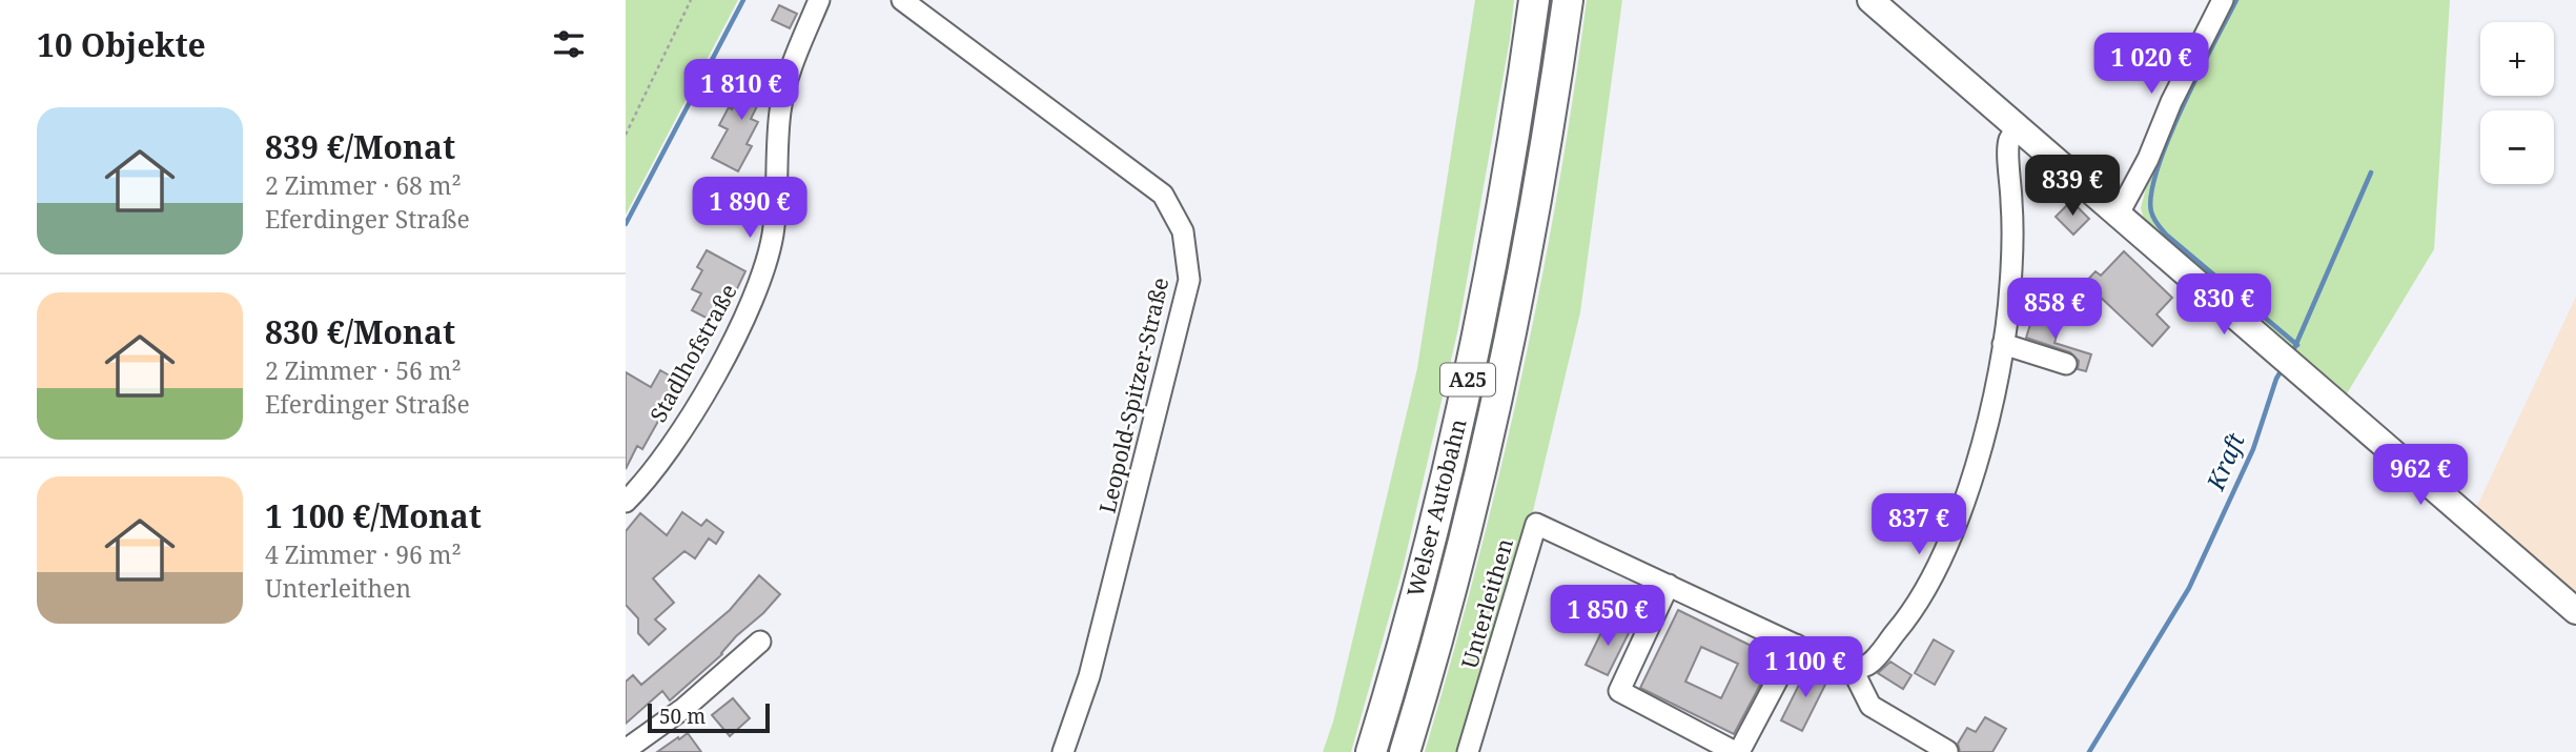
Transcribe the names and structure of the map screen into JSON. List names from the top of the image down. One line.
{"streets":{"highway":["A25","Welser Autobahn"],"street":["Stadlhofstraße","Leopold-Spitzer-Straße","Unterleithen"]},"water":["Kraft"],"scale_bar":"50 m","page":{"heading":"10 Objekte","map_buttons":["+","−"],"price":["1 020 €","1 810 €","839 €","1 890 €","830 €","858 €","962 €","837 €","1 850 €","1 100 €"],"list":[{"name":"839 €/Monat","note":"2 Zimmer · 68 m² · Eferdinger Straße"},{"name":"830 €/Monat","note":"2 Zimmer · 56 m² · Eferdinger Straße"},{"name":"1 100 €/Monat","note":"4 Zimmer · 96 m² · Unterleithen"}],"scale":"50 m"}}
